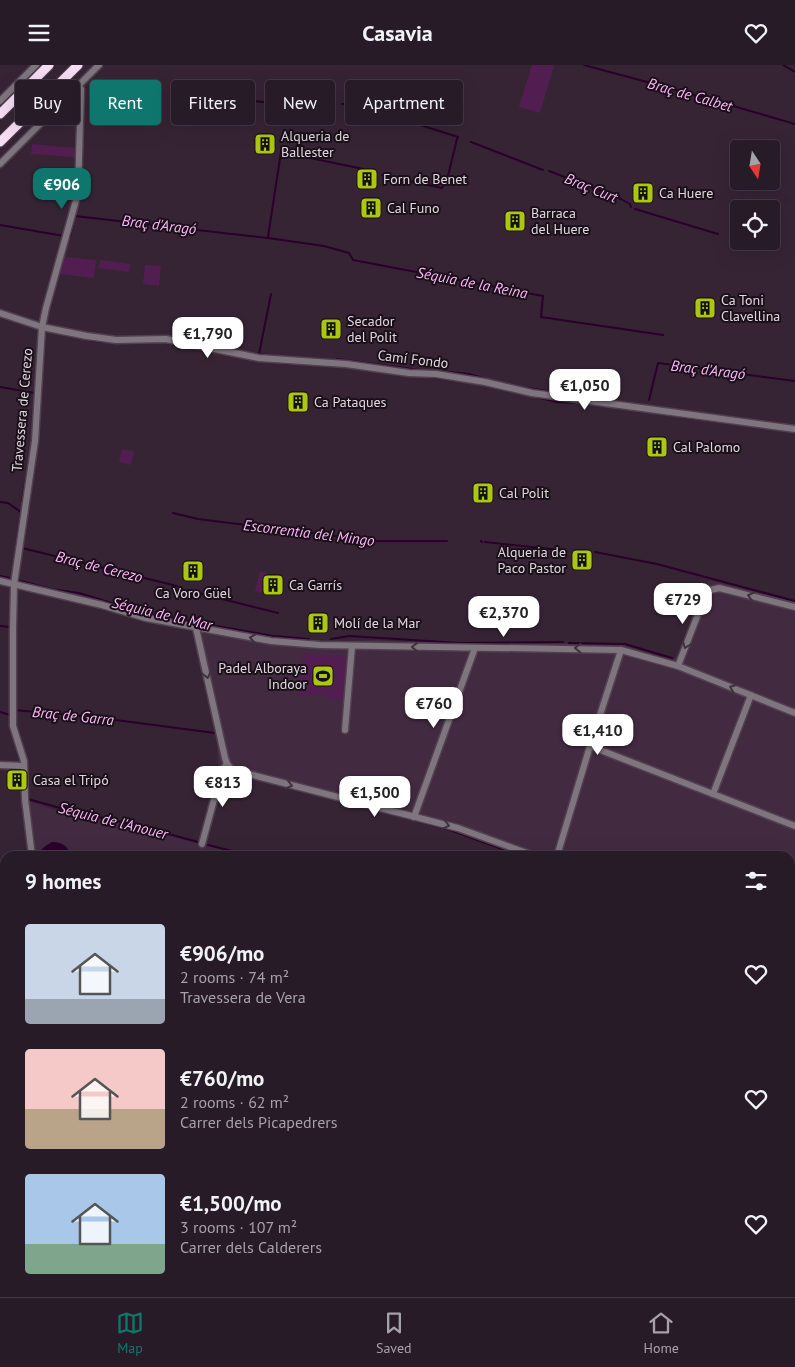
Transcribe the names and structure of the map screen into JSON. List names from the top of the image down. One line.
{"streets":{"street":["Camí Fondo","Travessera de Cerezo"]},"crossings":[["Camí Fondo","Travessera de Cerezo"]],"water":["Braç de Calbet","Braç Curt","Braç d'Aragó","Séquia de la Reina","Escorrentia del Mingo","Braç de Cerezo","Séquia de la Mar","Braç de Garra","Séquia de l'Anouer"],"places":{"building":["Alqueria de Ballester","Forn de Benet","Ca Huere","Cal Funo","Barraca del Huere","Ca Toni Clavellina","Secador del Polit","Ca Pataques","Cal Palomo","Cal Polit","Alqueria de Paco Pastor","Ca Voro Güel","Ca Garrís","Molí de la Mar","Casa el Tripó"],"sports":["Padel Alboraya Indoor"]},"north":"bottom","page":{"header":"Casavia","chip":["Buy","Rent","Filters","New","Apartment"],"price":["€906","€1,790","€1,050","€729","€2,370","€760","€1,410","€813","€1,500"],"heading":"9 homes","list":[{"name":"€906/mo","note":"2 rooms · 74 m² · Travessera de Vera"},{"name":"€760/mo","note":"2 rooms · 62 m² · Carrer dels Picapedrers"},{"name":"€1,500/mo","note":"3 rooms · 107 m² · Carrer dels Calderers"}],"tabs":["Map","Saved","Home"]}}
